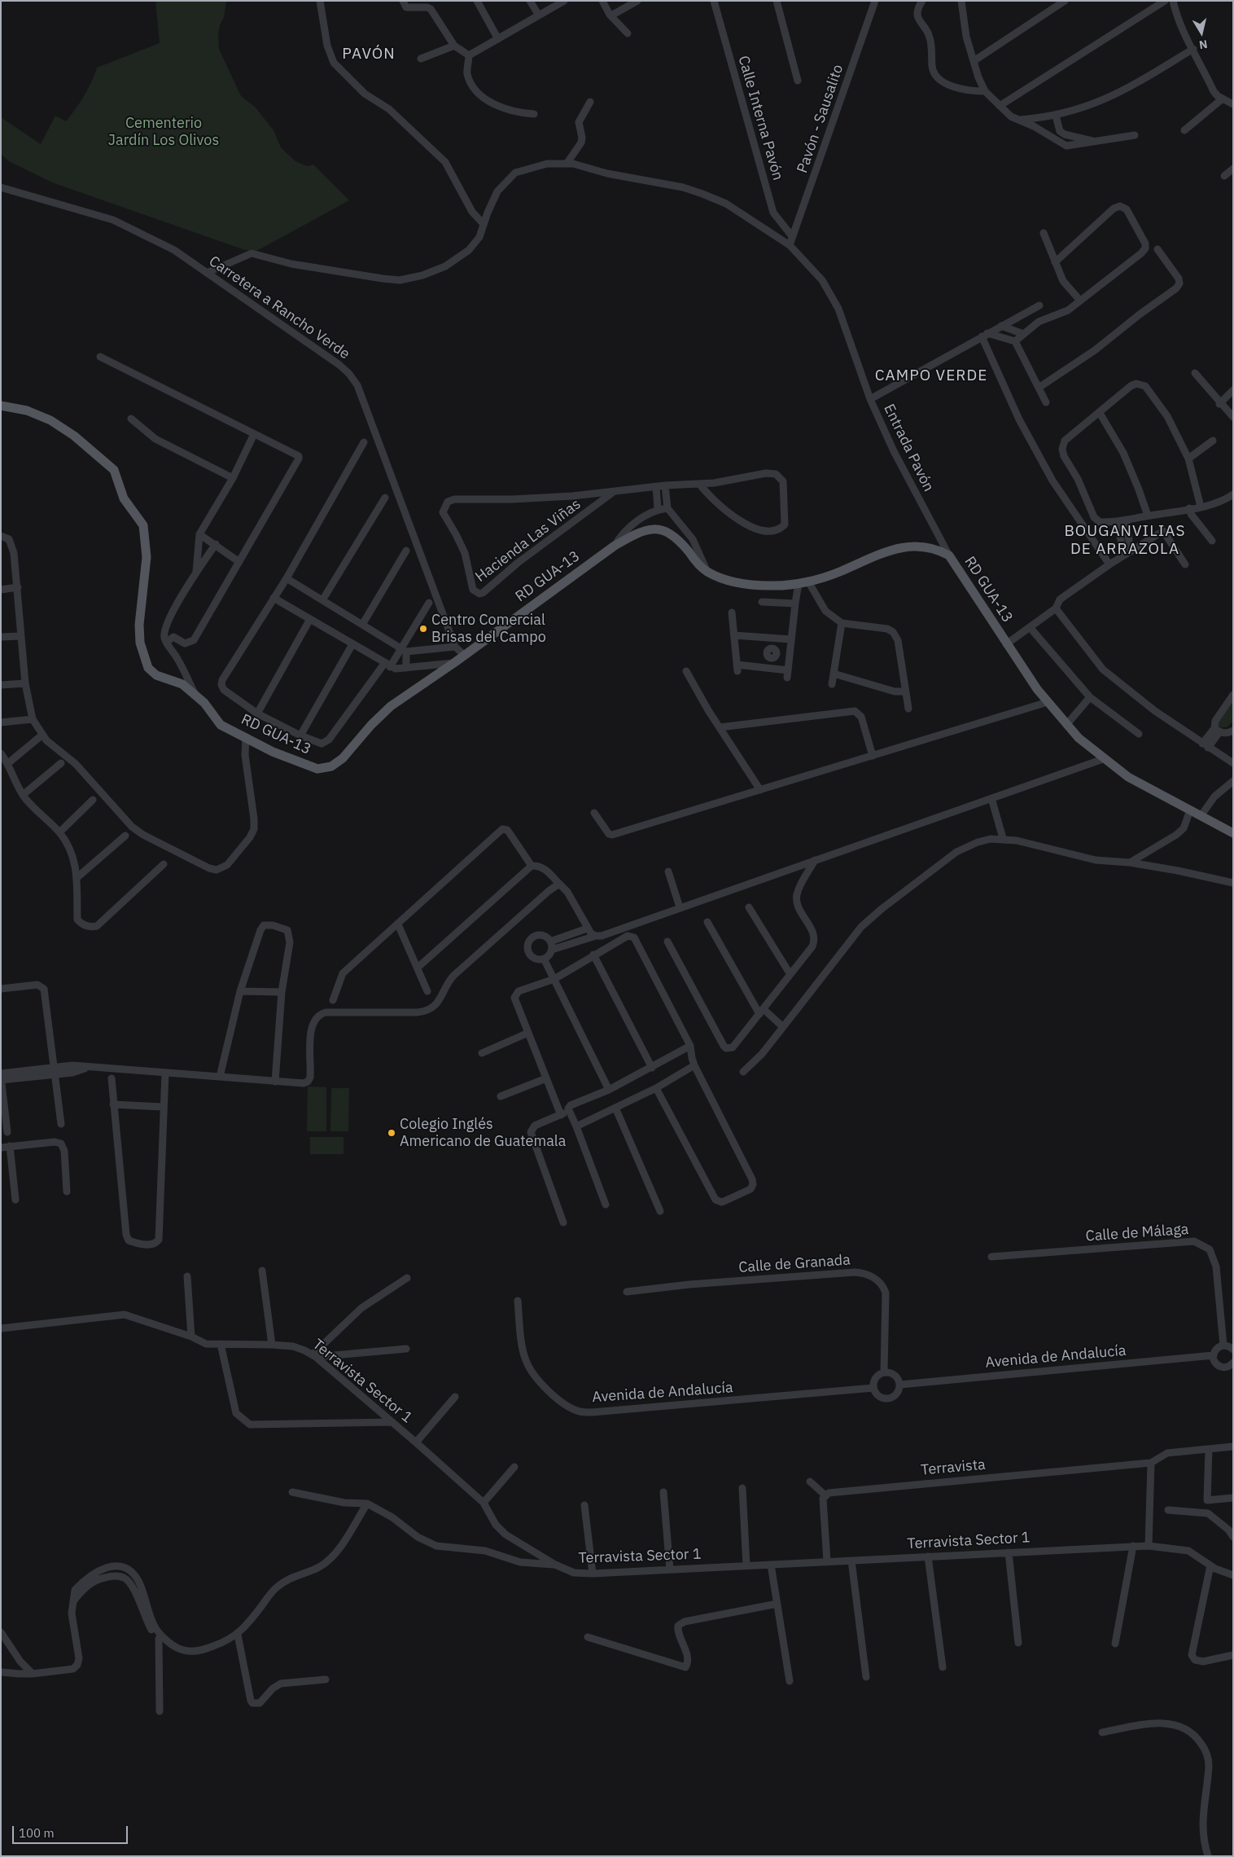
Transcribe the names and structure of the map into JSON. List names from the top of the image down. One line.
{"streets":{"main road":["RD GUA-13"],"street":["Calle Interna Pavón","Pavón - Sausalito","Carretera a Rancho Verde","Entrada Pavón","Hacienda Las Viñas","Calle de Málaga","Calle de Granada","Avenida de Andalucía","Terravista Sector 1","Terravista"]},"crossings":[["Calle Interna Pavón","Pavón - Sausalito"],["Pavón - Sausalito","Entrada Pavón"],["Carretera a Rancho Verde","Entrada Pavón"],["Carretera a Rancho Verde","RD GUA-13"],["Entrada Pavón","RD GUA-13"],["Calle de Granada","Avenida de Andalucía"]],"districts":["PAVÓN","CAMPO VERDE","BOUGANVILIAS DE ARRAZOLA"],"parks":["Cementerio Jardín Los Olivos"],"places":["Centro Comercial Brisas del Campo","Colegio Inglés Americano de Guatemala"],"scale_bar":"100 m","north":"bottom"}
